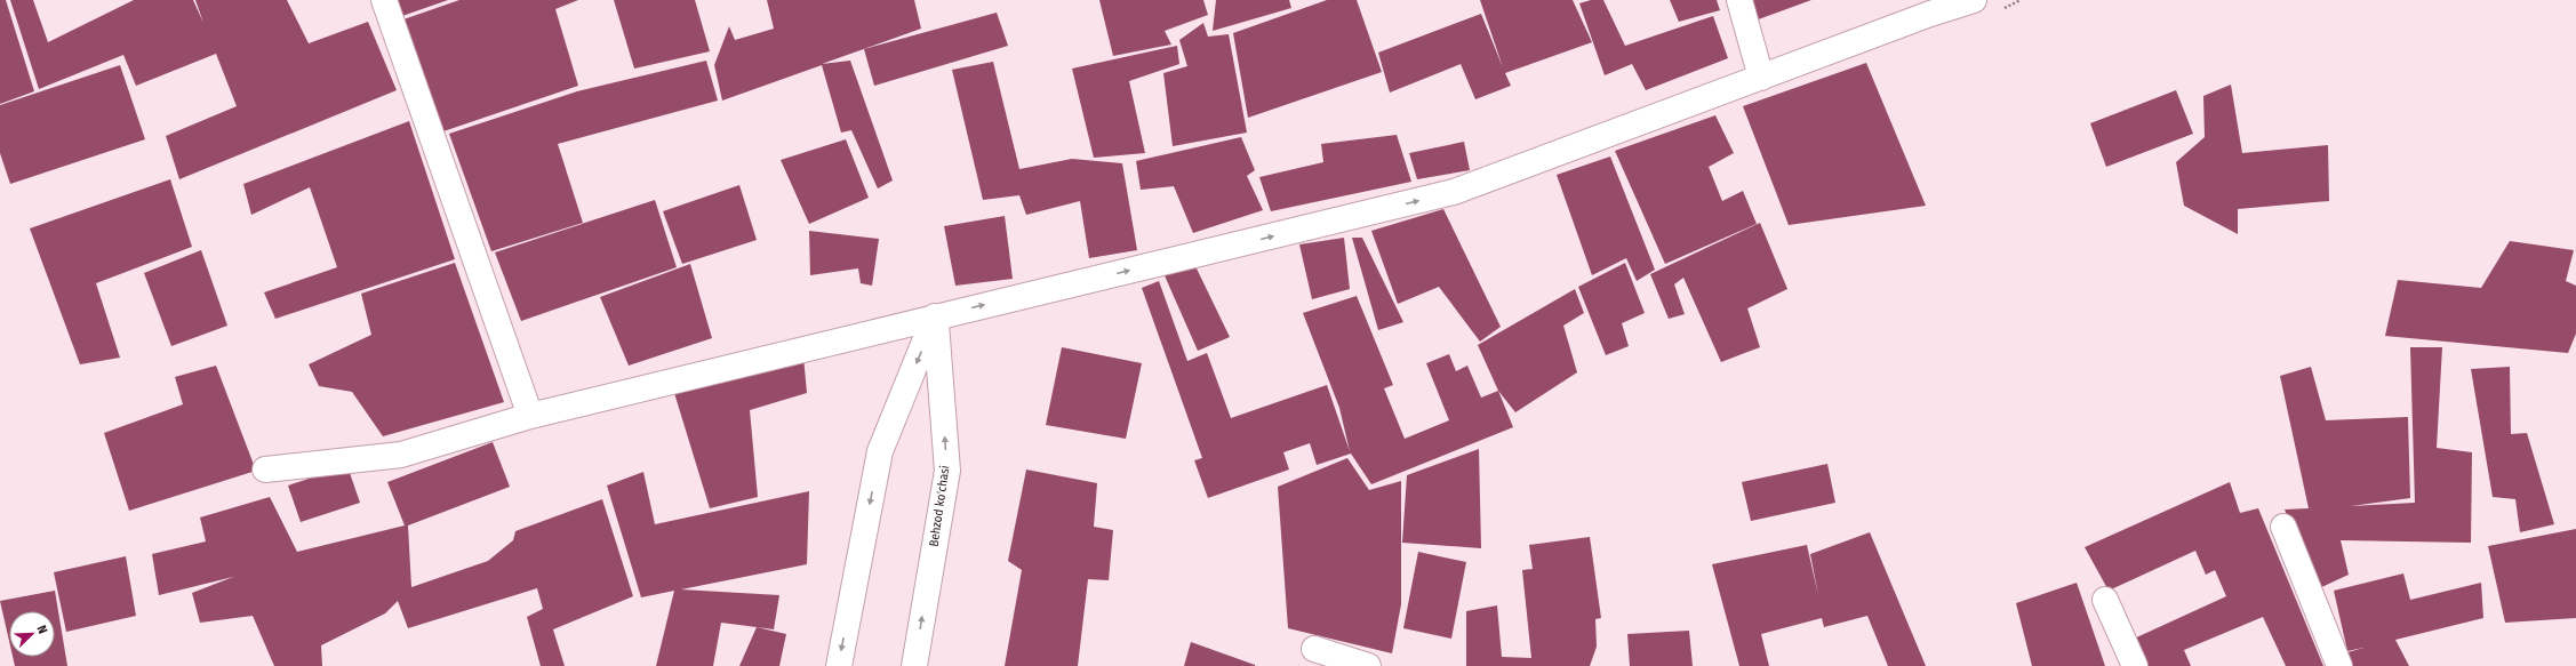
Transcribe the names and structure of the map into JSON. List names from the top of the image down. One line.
{"streets":{"street":["Behzod ko'chasi"]},"north":"top right"}
